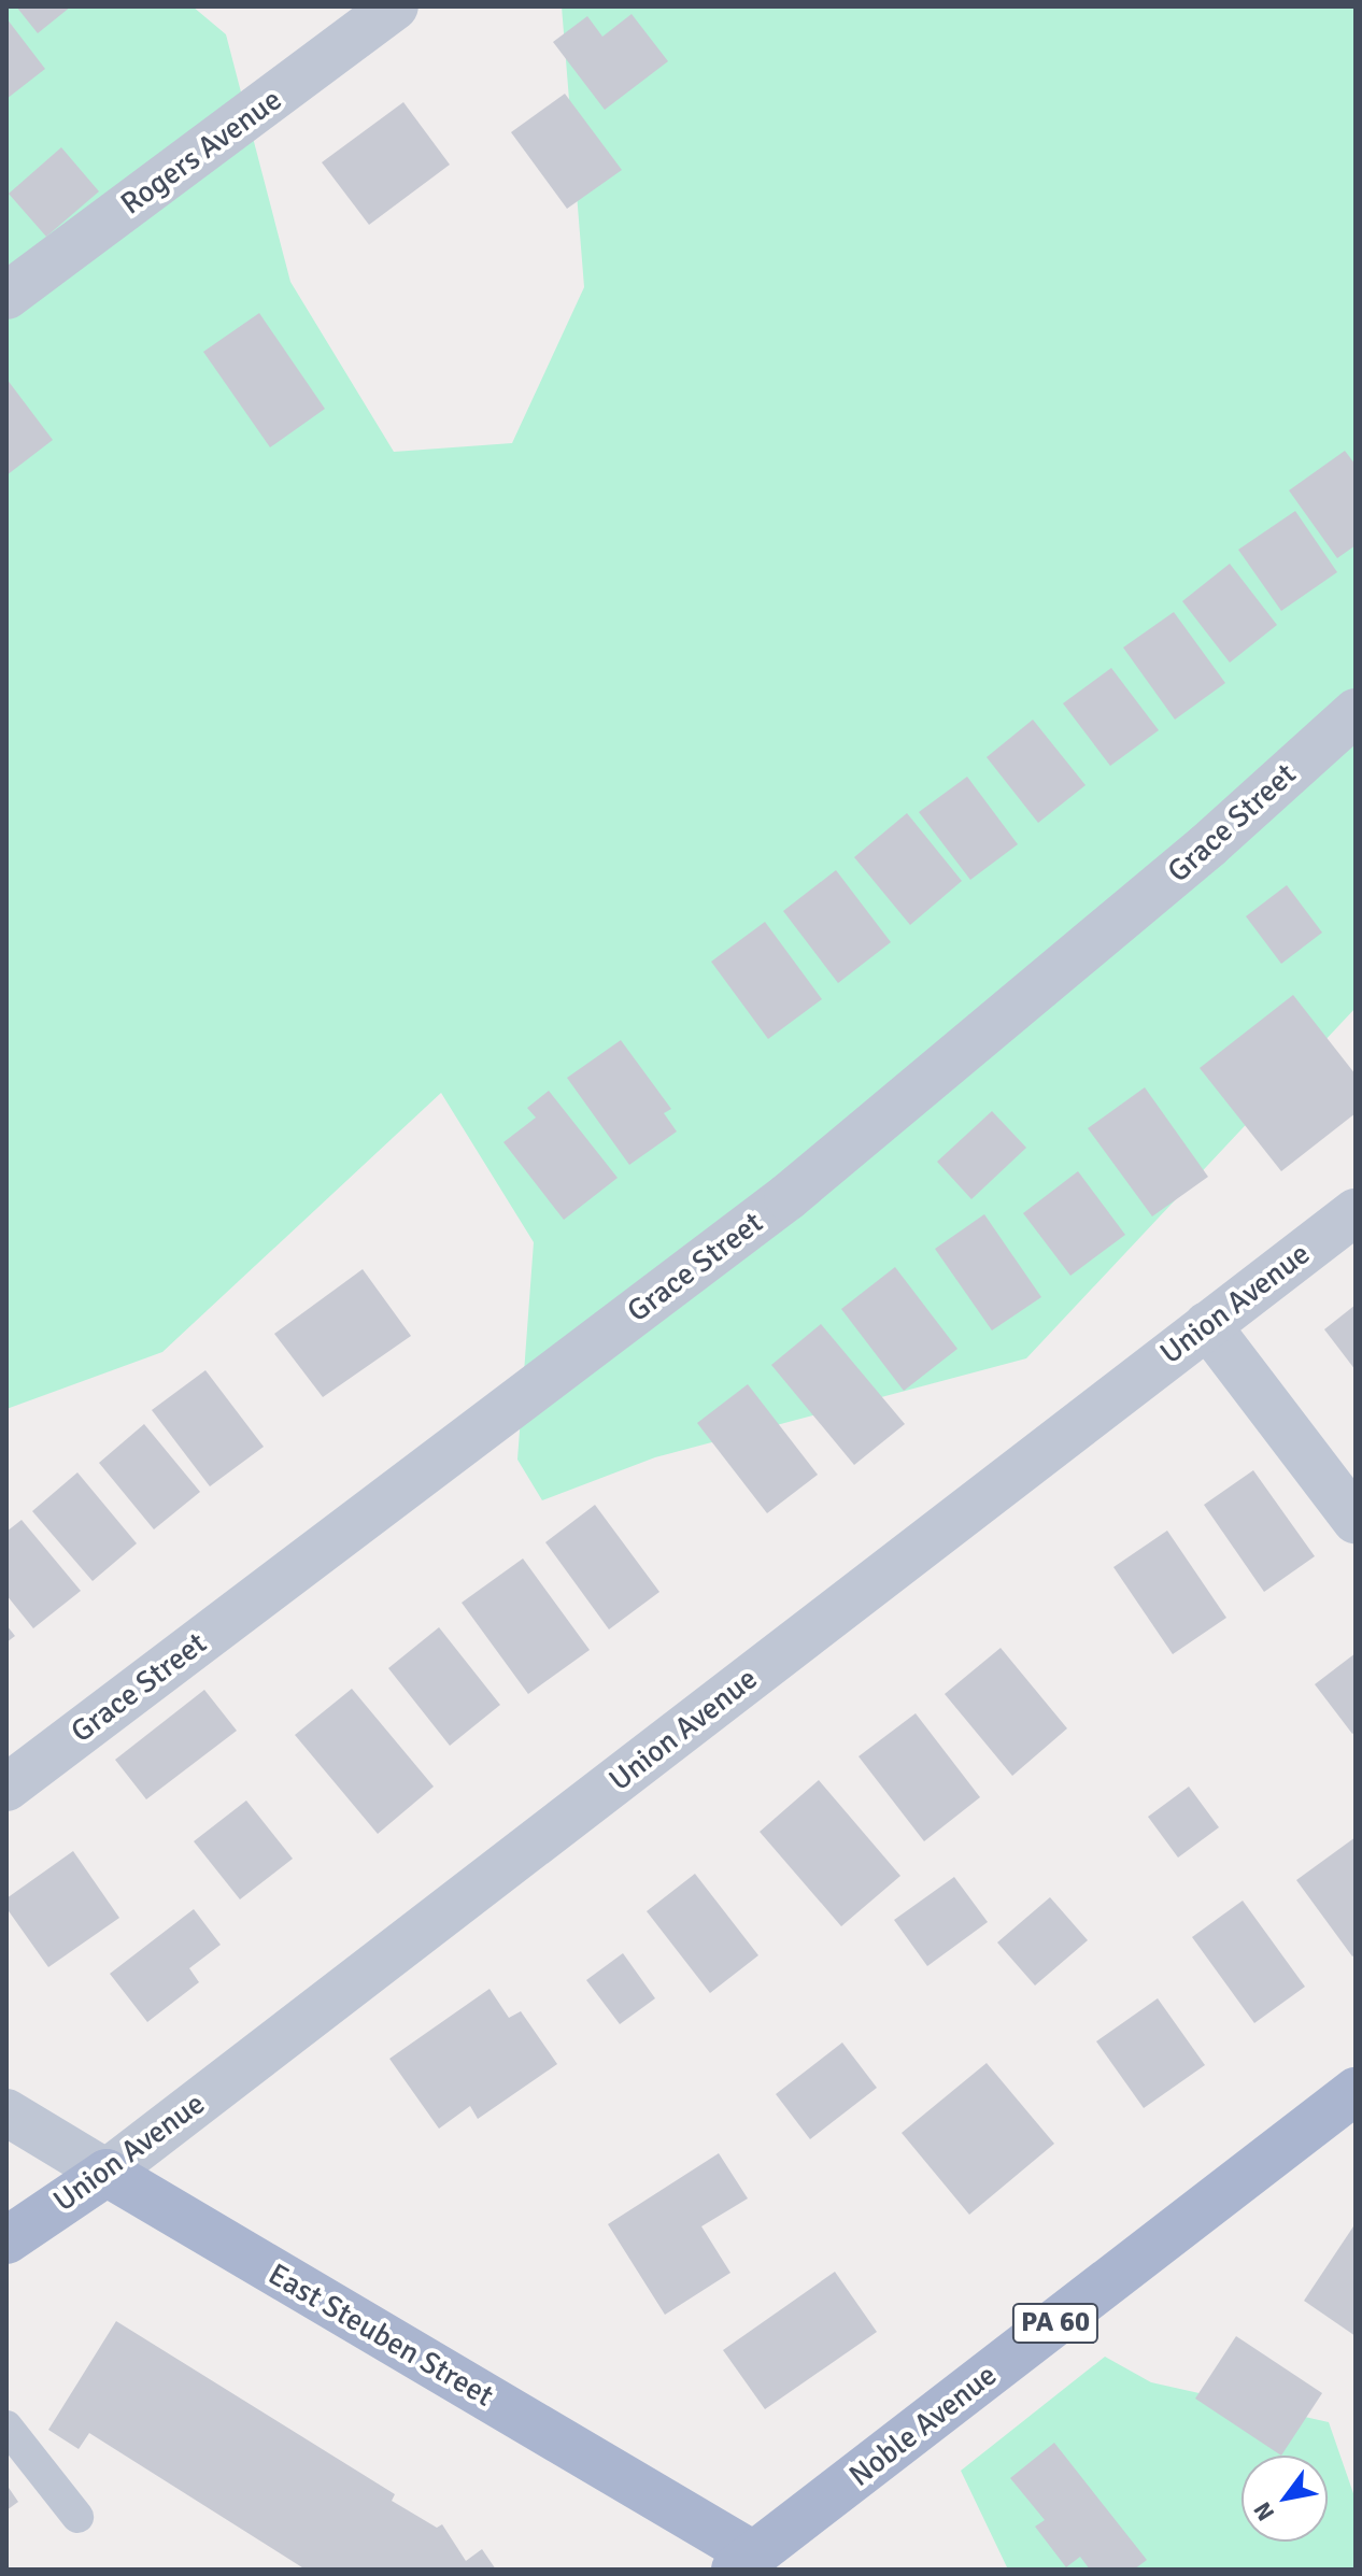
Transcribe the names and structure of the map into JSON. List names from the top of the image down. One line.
{"streets":{"main road":["Union Avenue","PA 60","East Steuben Street","Noble Avenue"],"street":["Rogers Avenue","Grace Street"]},"crossings":[["Union Avenue","East Steuben Street"],["East Steuben Street","Noble Avenue"]],"north":"bottom left"}
